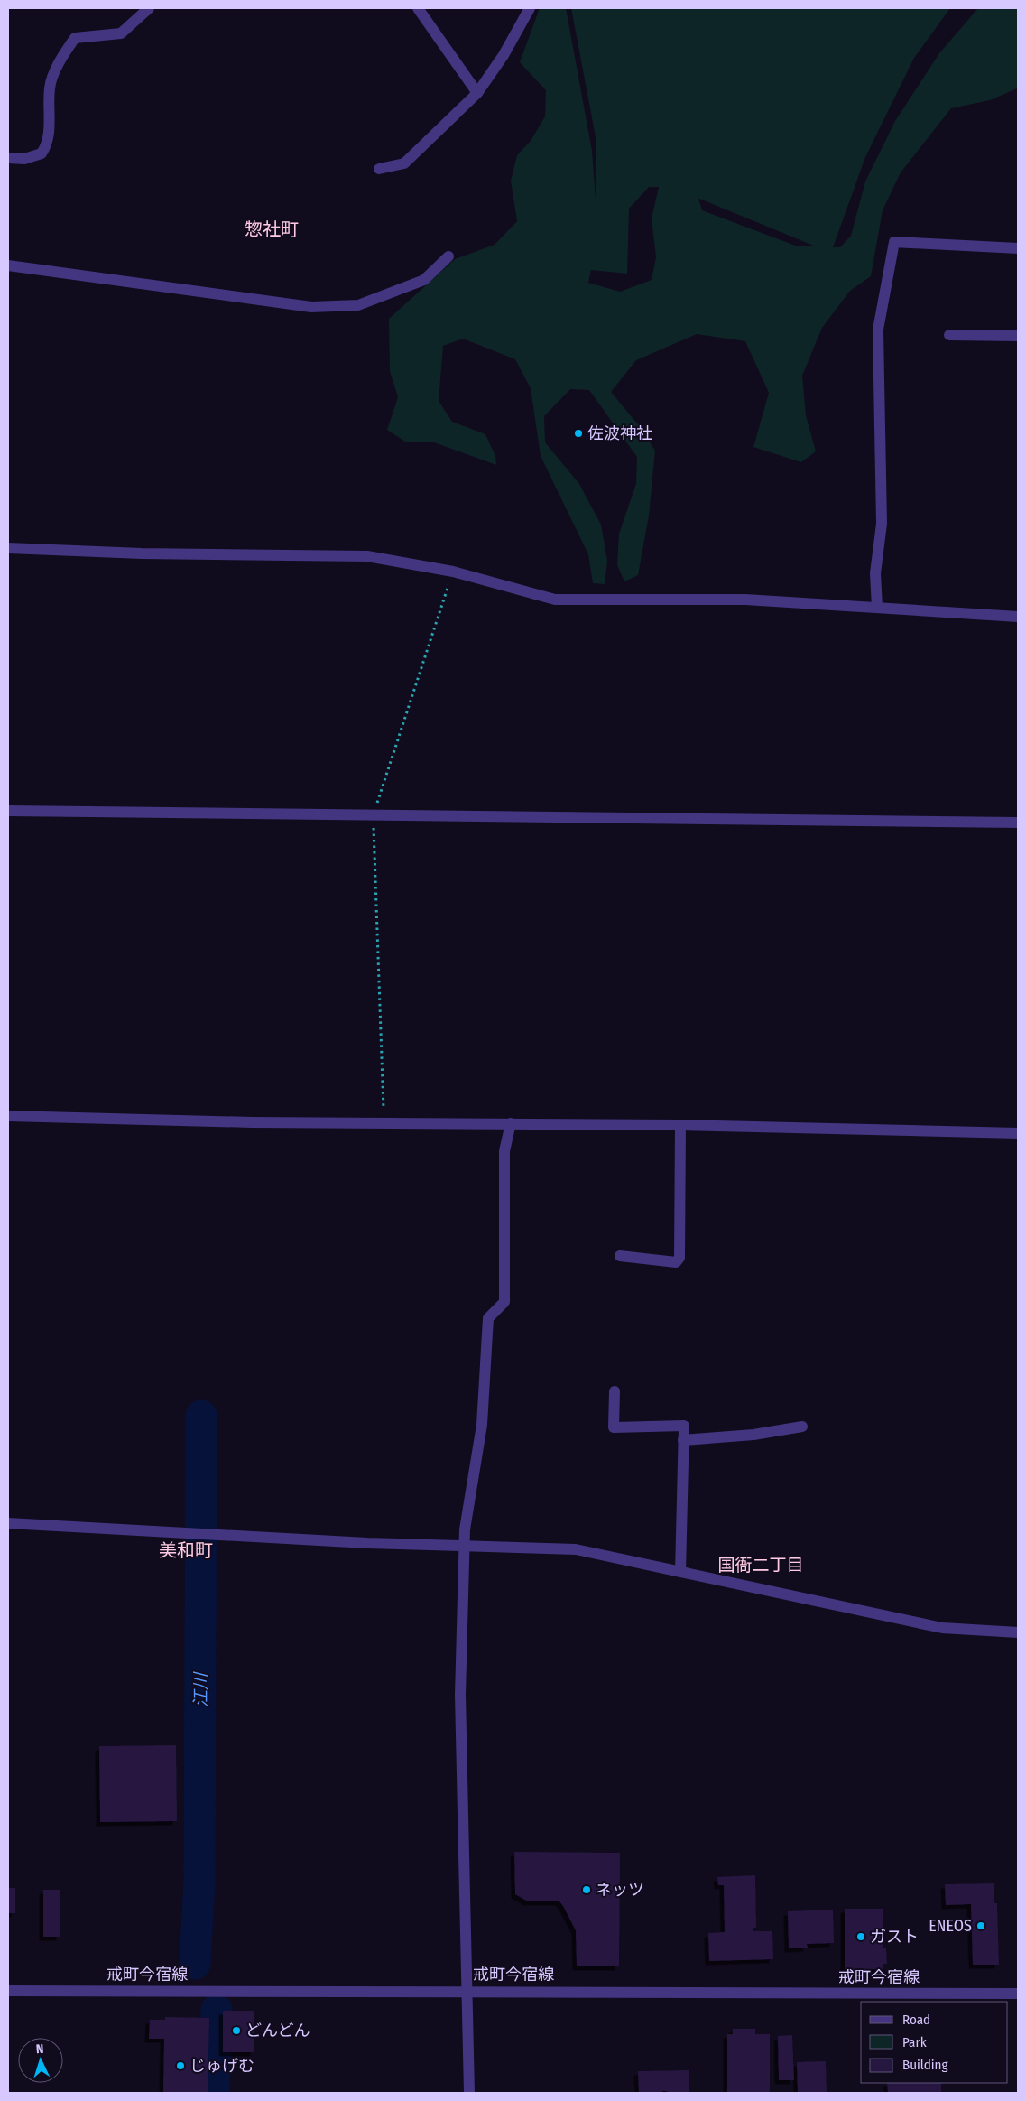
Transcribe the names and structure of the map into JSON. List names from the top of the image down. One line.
{"streets":{"street":["戒町今宿線"]},"districts":["惣社町","美和町","国衙二丁目"],"water":["江川"],"places":["佐波神社","ネッツ","ENEOS","ガスト","どんどん","じゅげむ"],"legend":["Road","Park","Building"],"north":"top"}
